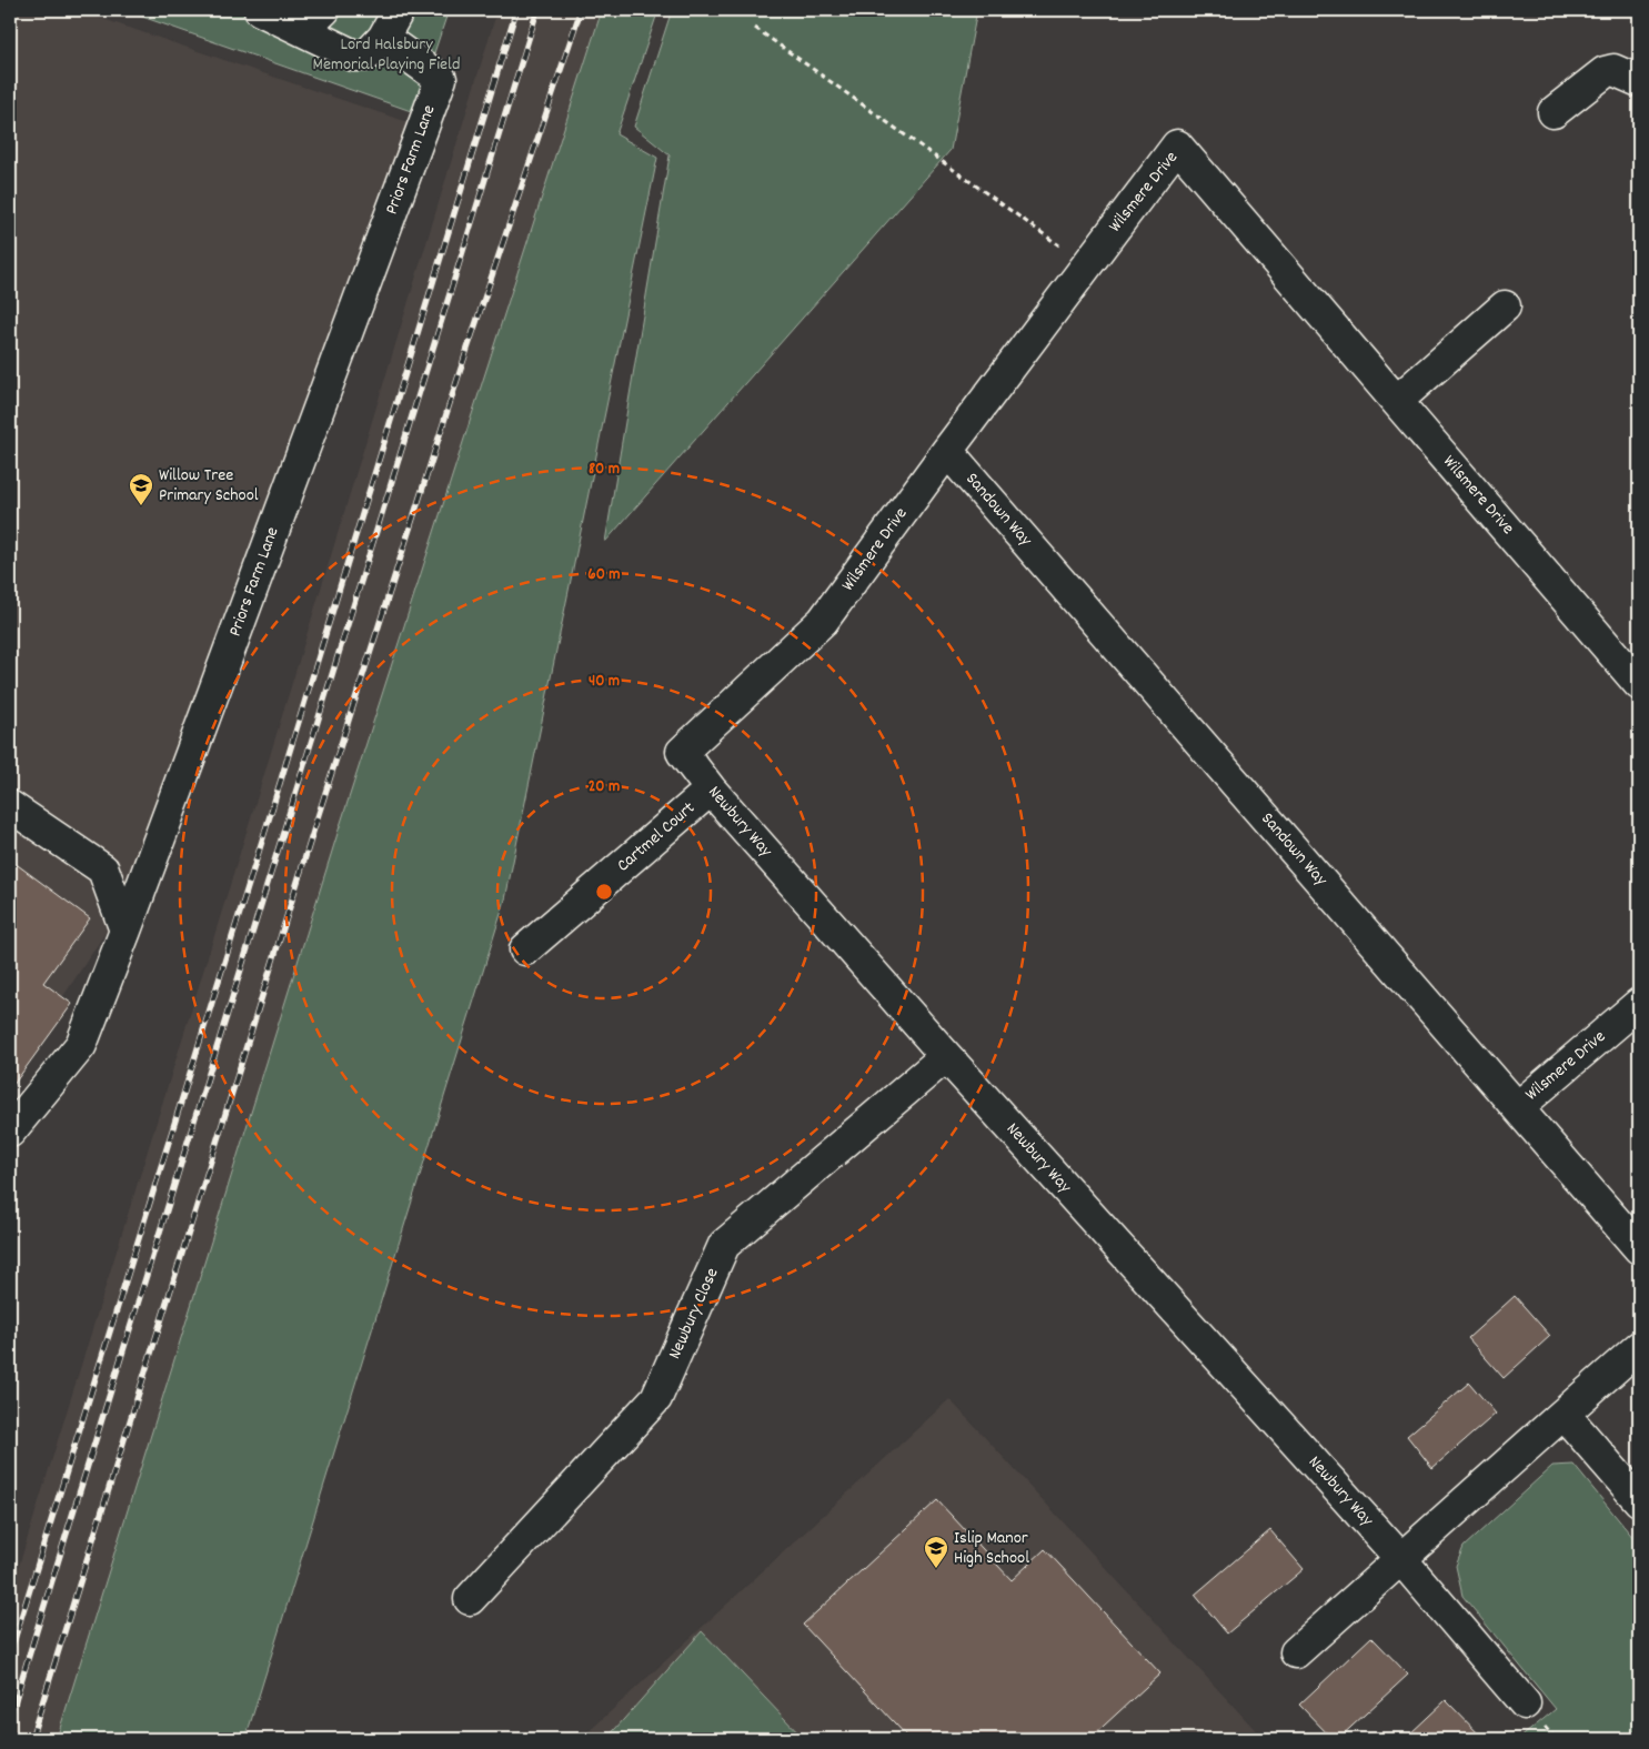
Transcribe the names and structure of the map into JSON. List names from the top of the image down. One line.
{"streets":{"street":["Priors Farm Lane","Wilsmere Drive","Sandown Way","Newbury Way","Cartmel Court","Newbury Close"]},"crossings":[["Wilsmere Drive","Sandown Way"],["Wilsmere Drive","Newbury Way"],["Newbury Way","Cartmel Court"],["Newbury Way","Newbury Close"]],"parks":["Lord Halsbury Memorial Playing Field"],"places":{"school or university":["Willow Tree Primary School","Islip Manor High School"]},"rings":["80 m","60 m","40 m","20 m"]}
